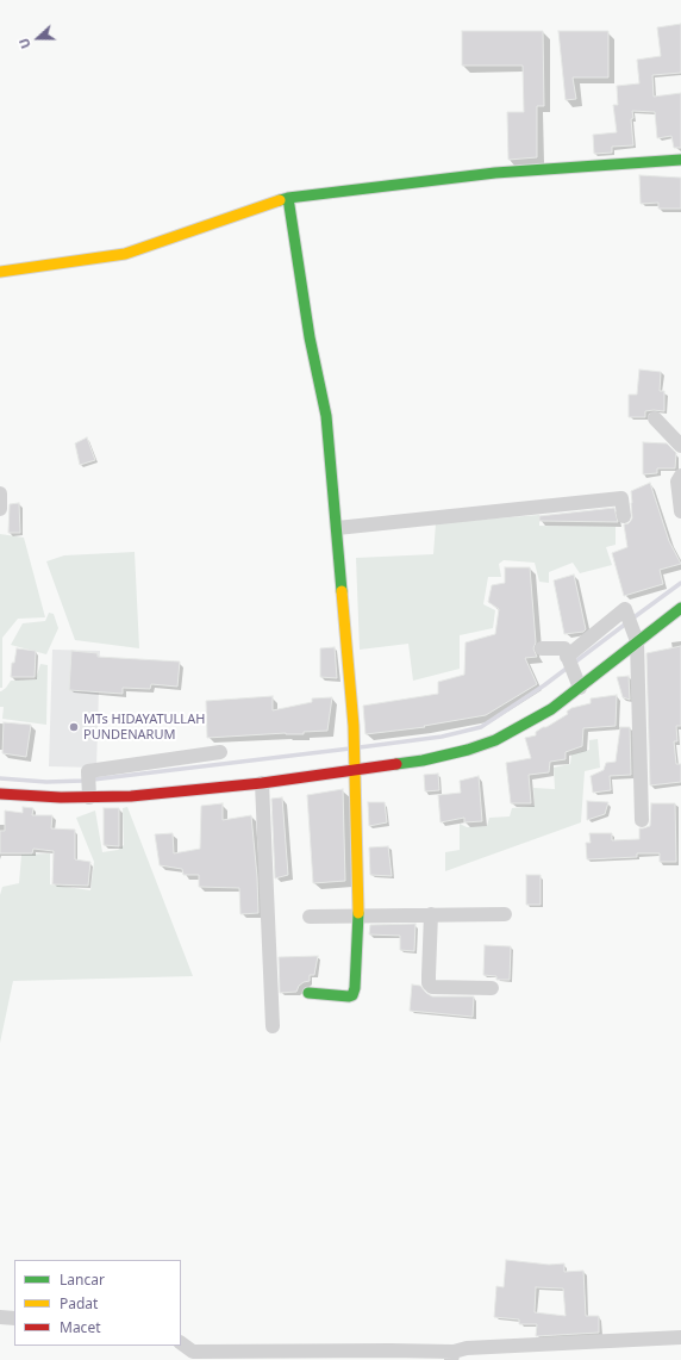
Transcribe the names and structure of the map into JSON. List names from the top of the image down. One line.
{"places":["MTs HIDAYATULLAH PUNDENARUM"],"legend":["Lancar","Padat","Macet"],"north":"left"}
